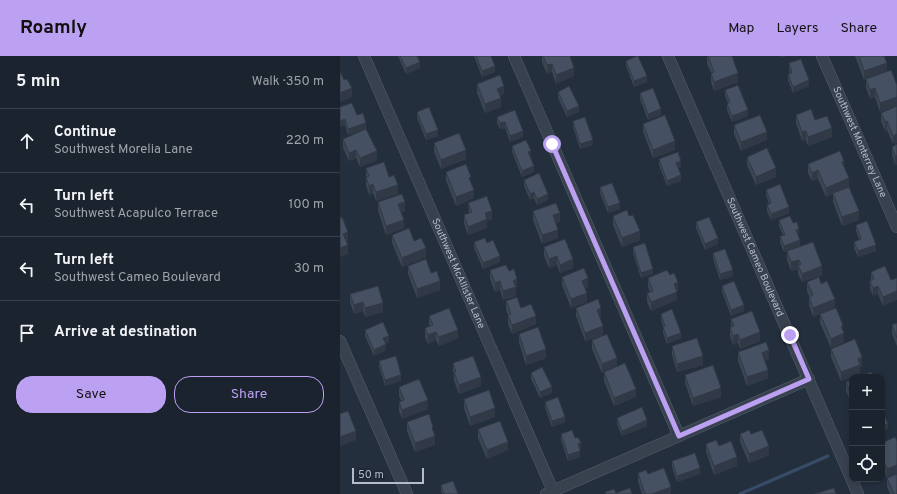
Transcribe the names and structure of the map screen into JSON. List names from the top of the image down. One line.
{"streets":{"street":["Southwest Monterrey Lane","Southwest Cameo Boulevard","Southwest McAllister Lane"]},"scale_bar":"50 m","page":{"header":"Roamly","nav":["Map","Layers","Share"],"heading":["5 min","Walk · 350 m"],"list":[["Continue","Southwest Morelia Lane","220 m"],["Turn left","Southwest Acapulco Terrace","100 m"],["Turn left","Southwest Cameo Boulevard","30 m"],"Arrive at destination"],"buttons":["Save","Share"],"map_buttons":["+","−"],"scale":"50 m"}}
